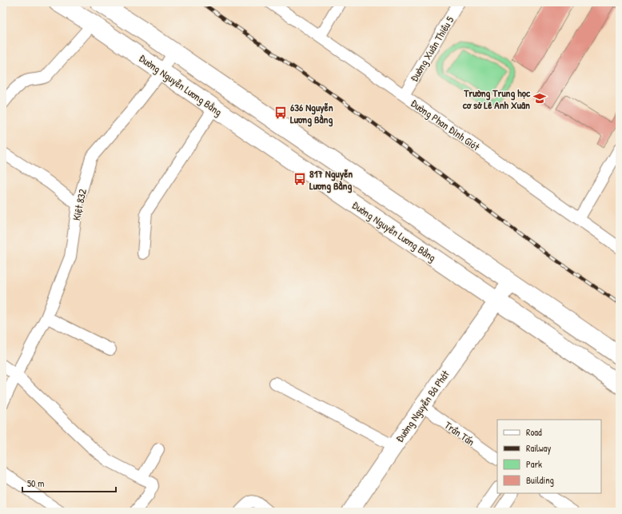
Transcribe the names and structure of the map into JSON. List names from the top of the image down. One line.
{"streets":{"highway":["Đường Nguyễn Lương Bằng"],"street":["Đường Xuân Thiều 5","Đường Phan Đình Giót","Kiệt 832","Đường Nguyễn Bá Phát","Trần Tấn"]},"crossings":[["Đường Xuân Thiều 5","Đường Phan Đình Giót"],["Đường Nguyễn Lương Bằng","Kiệt 832"],["Đường Nguyễn Lương Bằng","Đường Nguyễn Bá Phát"],["Đường Nguyễn Bá Phát","Trần Tấn"]],"places":{"school or university":["Trường Trung học cơ sở Lê Anh Xuân"],"bus stop":["636 Nguyễn Lương Bằng","817 Nguyễn Lương Bằng"]},"legend":["Road","Railway","Park","Building"],"scale_bar":"50 m"}
